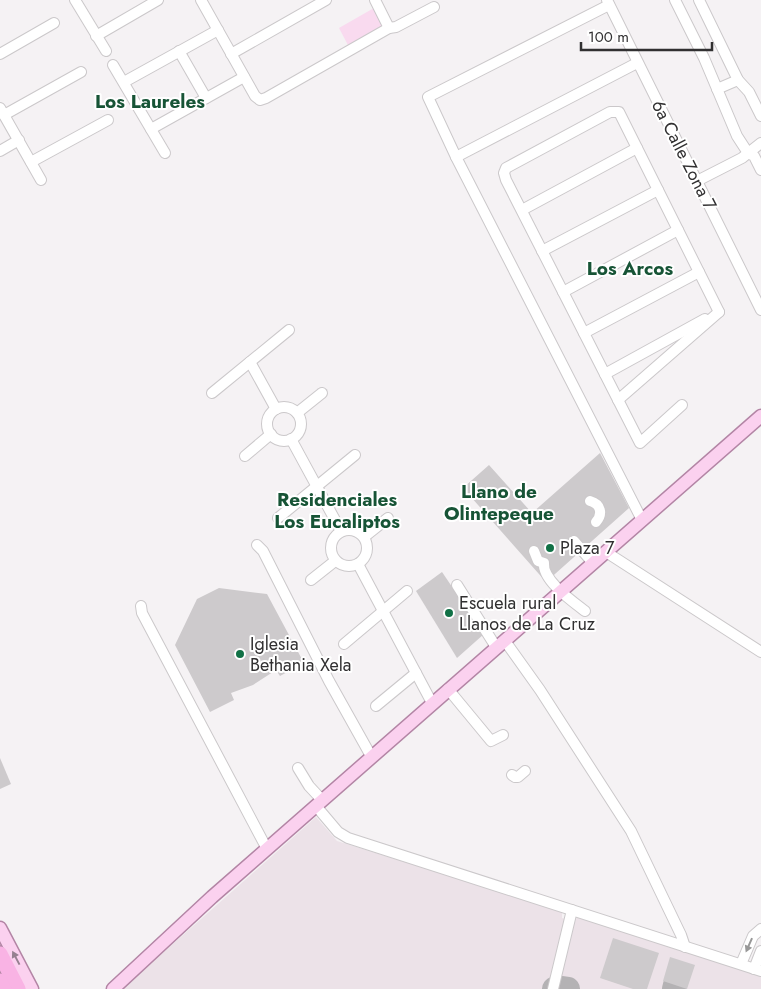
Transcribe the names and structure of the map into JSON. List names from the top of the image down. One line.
{"streets":{"street":["6a Calle Zona 7"]},"districts":["Los Laureles","Los Arcos","Llano de Olintepeque","Residenciales Los Eucaliptos"],"places":["Plaza 7","Escuela rural Llanos de La Cruz","Iglesia Bethania Xela"],"scale_bar":"100 m"}
